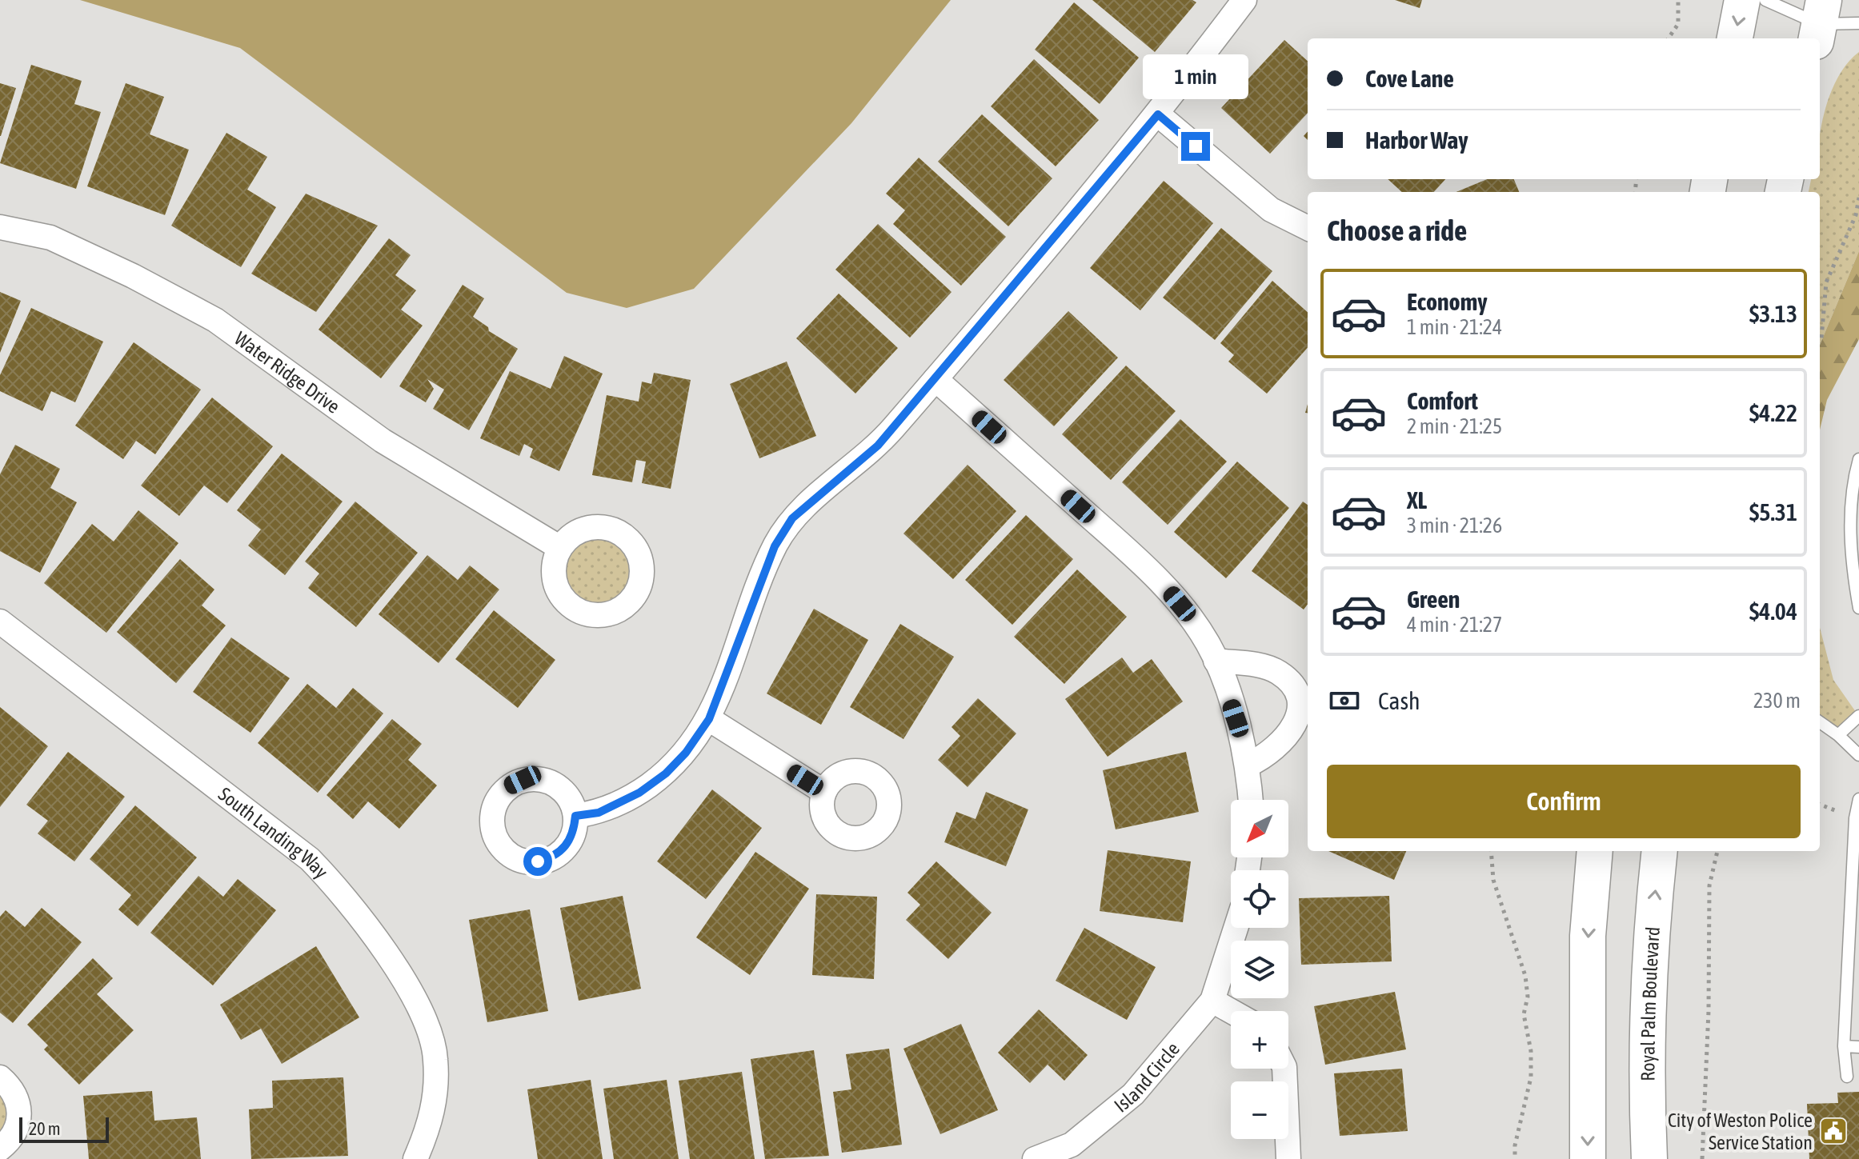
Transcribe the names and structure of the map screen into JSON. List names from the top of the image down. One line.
{"streets":{"main road":["Royal Palm Boulevard"],"street":["Water Ridge Drive","South Landing Way","Island Circle"]},"places":{"public building":["City of Weston Police Service Station"]},"scale_bar":"20 m","north":"bottom left","page":{"banner":["Cove Lane","Harbor Way"],"bubble":"1 min","heading":"Choose a ride","list":[{"name":"Economy","note":"1 min · 21:24","value":"$3.13"},{"name":"Comfort","note":"2 min · 21:25","value":"$4.22"},{"name":"XL","note":"3 min · 21:26","value":"$5.31"},{"name":"Green","note":"4 min · 21:27","value":"$4.04"}],"pay":["Cash","230 m"],"buttons":"Confirm","map_buttons":["+","−"],"scale":"20 m"}}
